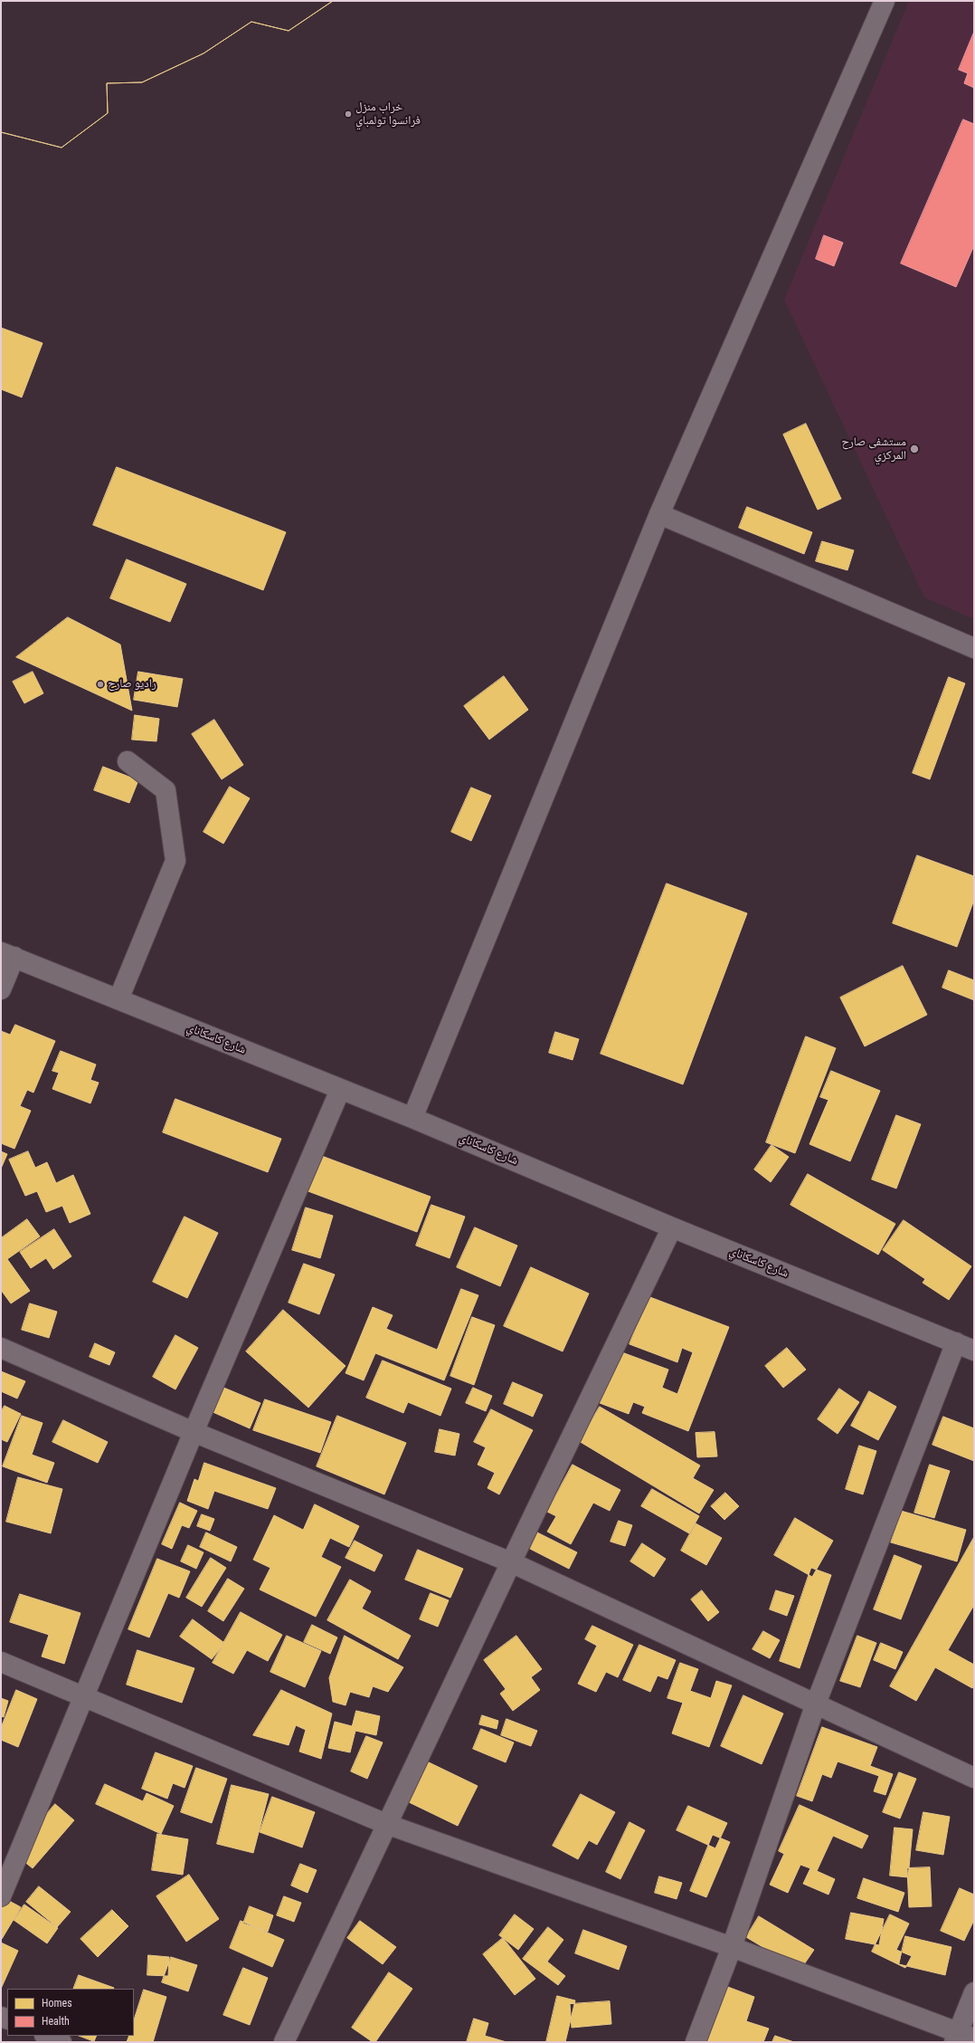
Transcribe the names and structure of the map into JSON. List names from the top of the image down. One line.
{"streets":{"street":["شارع كاسكاناي"]},"places":["خراب منزل فرانسوا تولمباي","مستشفى صارح المركزي","راديو صارح"],"legend":["Homes","Health"]}
